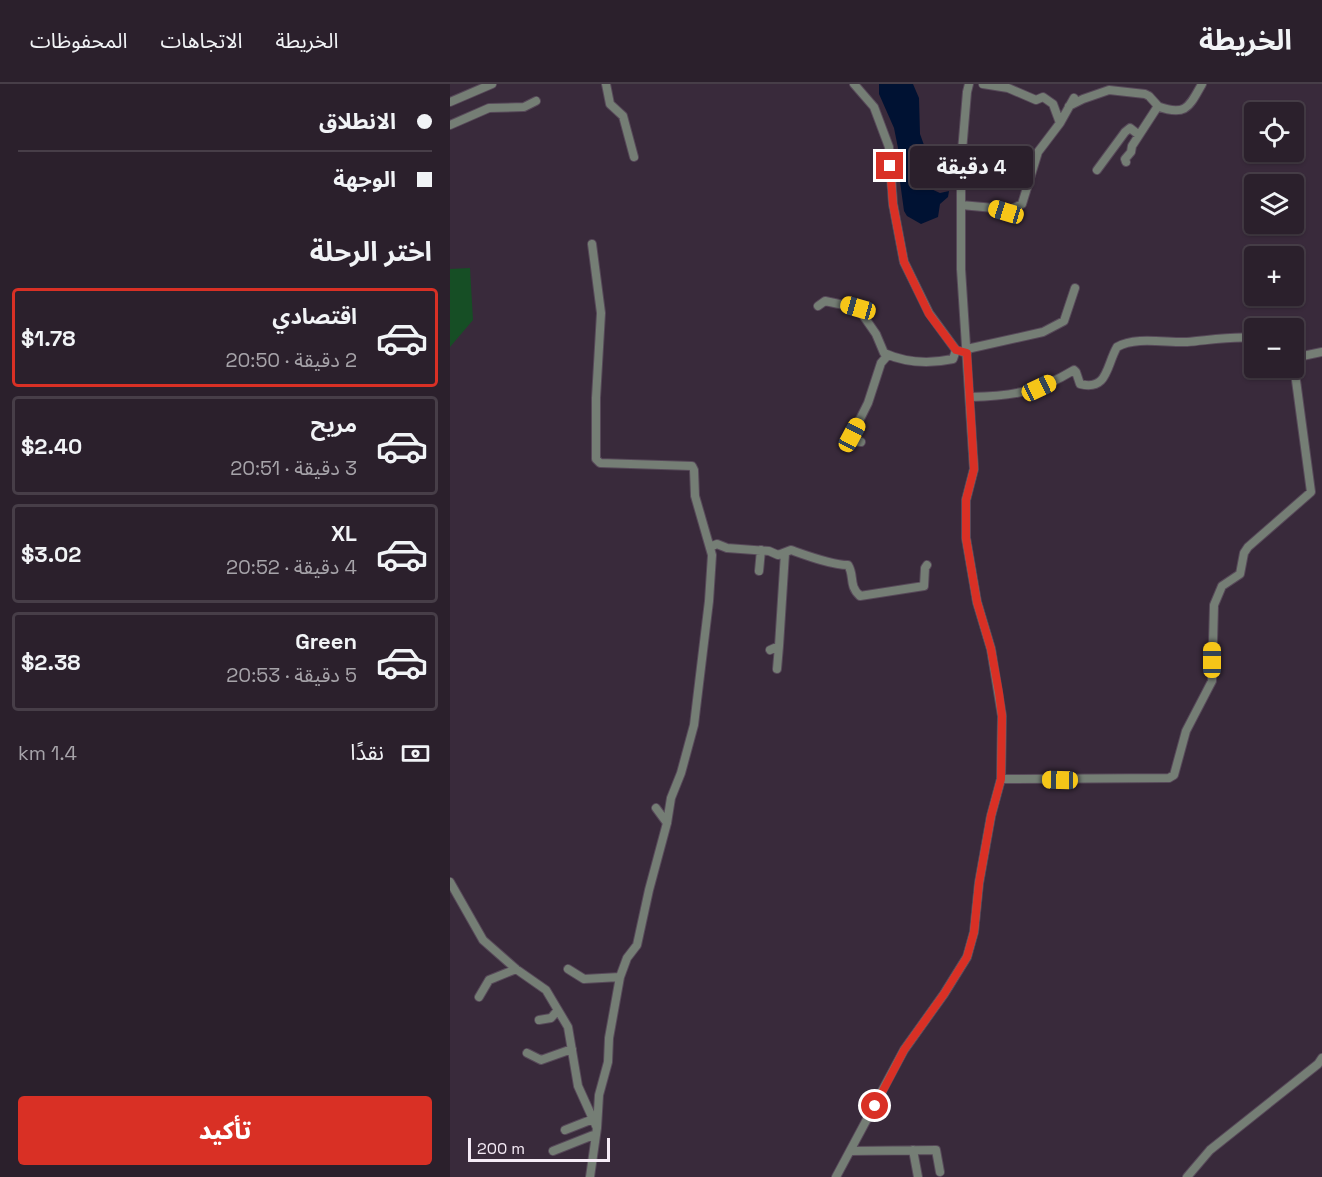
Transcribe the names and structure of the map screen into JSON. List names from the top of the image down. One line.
{"scale_bar":"200 m","page":{"header":"الخريطة","nav":["الخريطة","الاتجاهات","المحفوظات"],"banner":["الانطلاق","الوجهة"],"map_buttons":["+","−"],"bubble":"4 دقيقة","heading":"اختر الرحلة","list":[{"name":"اقتصادي","note":"2 دقيقة · 20:50","value":"$1.78"},{"name":"مريح","note":"3 دقيقة · 20:51","value":"$2.40"},{"name":"XL","note":"4 دقيقة · 20:52","value":"$3.02"},{"name":"Green","note":"5 دقيقة · 20:53","value":"$2.38"}],"pay":["نقدًا","1.4 km"],"buttons":"تأكيد","scale":"200 m"}}
